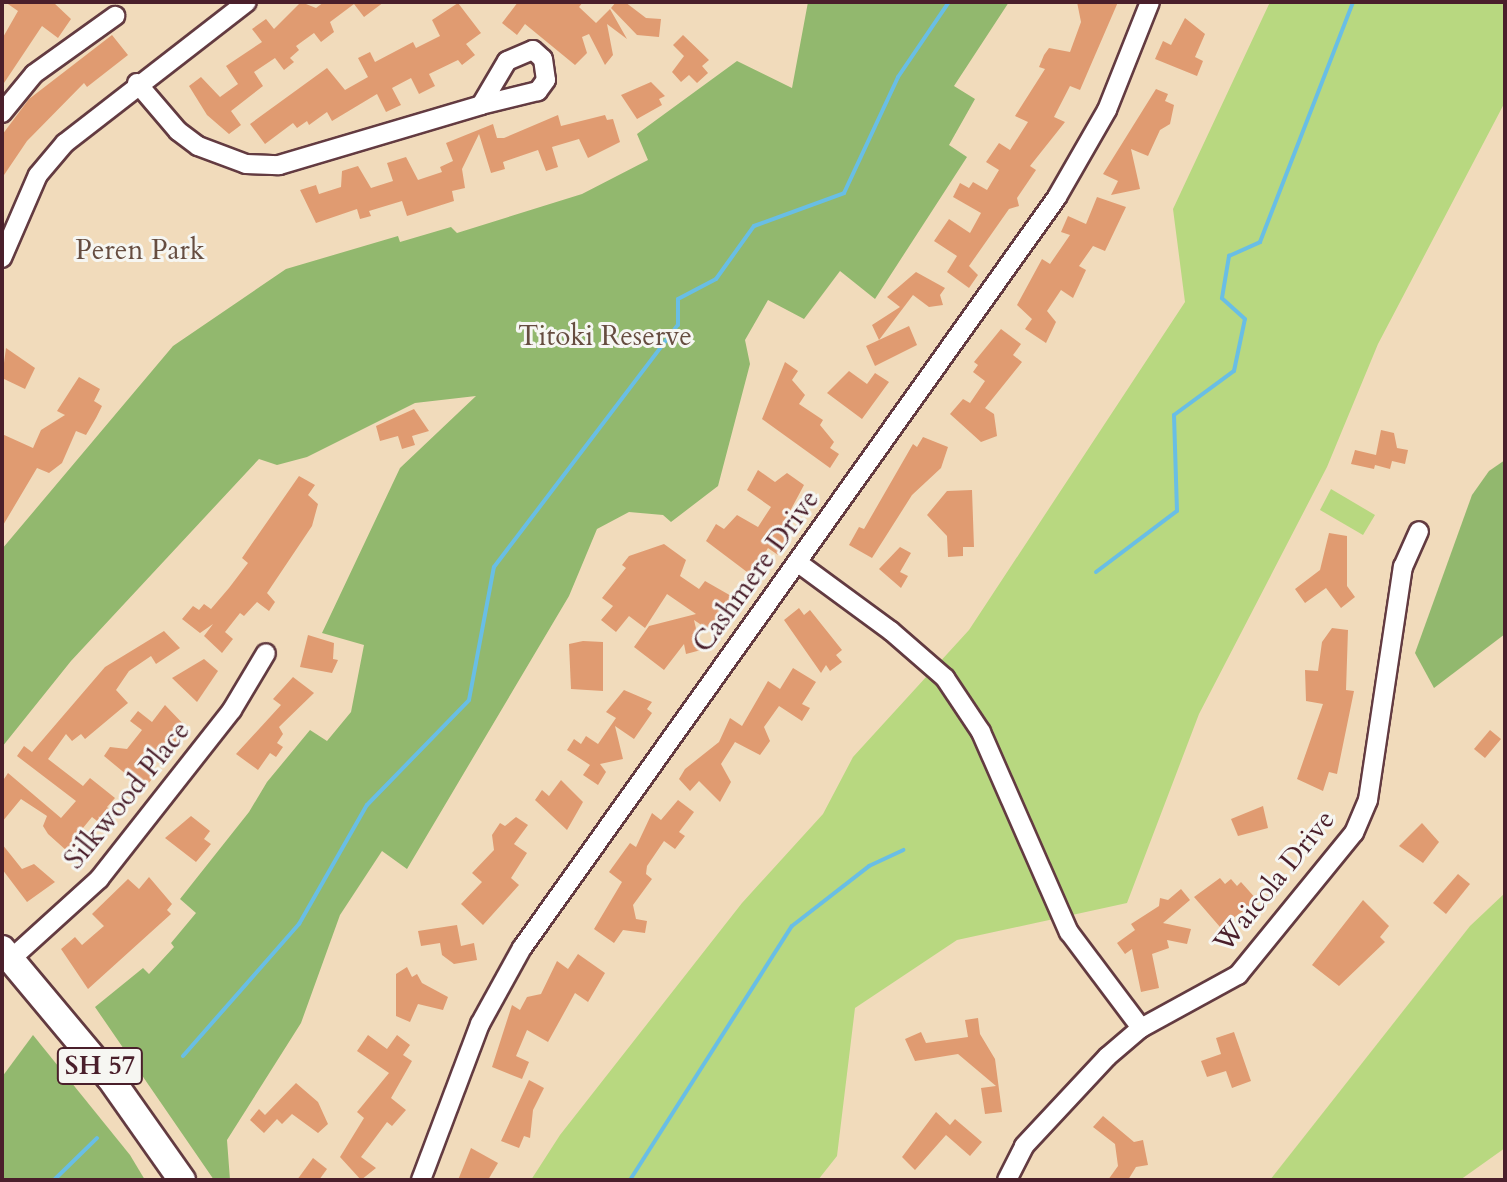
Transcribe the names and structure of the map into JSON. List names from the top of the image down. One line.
{"streets":{"highway":["SH 57"],"street":["Cashmere Drive","Silkwood Place","Waicola Drive"]},"crossings":[["Silkwood Place","SH 57"]],"parks":["Peren Park","Titoki Reserve"]}
